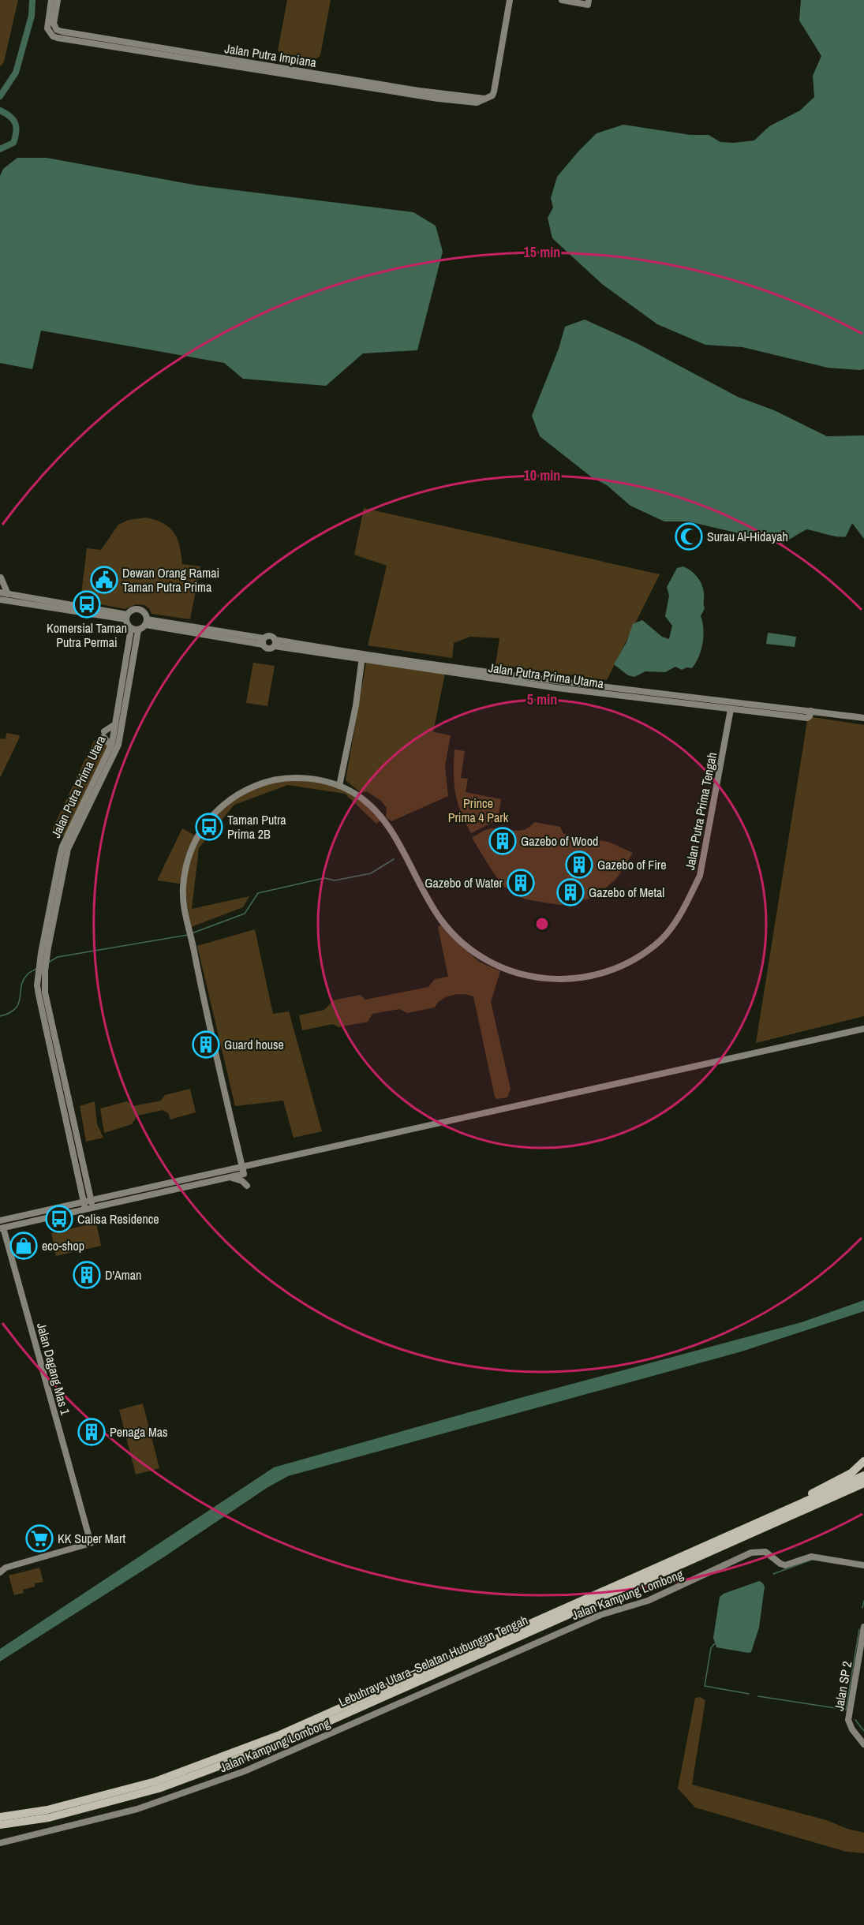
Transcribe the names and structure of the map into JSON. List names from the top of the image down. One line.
{"streets":{"highway":["Lebuhraya Utara–Selatan Hubungan Tengah"],"street":["Jalan Putra Impiana","Jalan Putra Prima Utama","Jalan Putra Prima Utara","Jalan Putra Prima Tengah","Jalan Dagang Mas 1","Jalan Kampung Lombong","Jalan SP 2"]},"crossings":[["Jalan Putra Prima Utama","Jalan Putra Prima Tengah"]],"parks":["Prince Prima 4 Park"],"places":{"mosque":["Surau Al-Hidayah"],"public building":["Dewan Orang Ramai Taman Putra Prima"],"bus stop":["Komersial Taman Putra Permai","Taman Putra Prima 2B","Calisa Residence"],"building":["Gazebo of Wood","Gazebo of Fire","Gazebo of Water","Gazebo of Metal","Guard house","D'Aman","Penaga Mas"],"shop":["eco-shop"],"supermarket":["KK Super Mart"]},"rings":["15 min","10 min","5 min"]}
